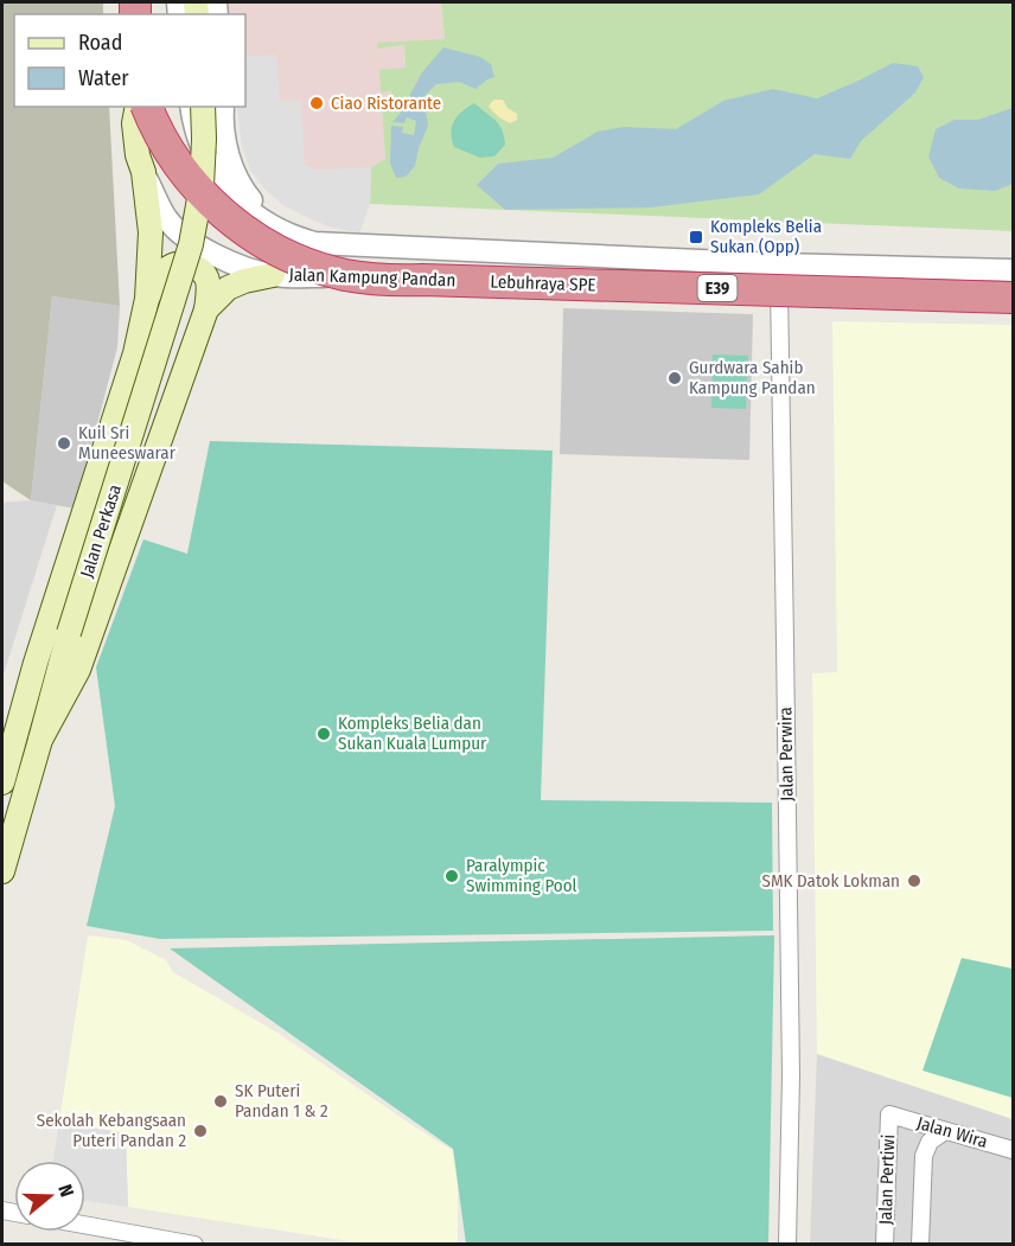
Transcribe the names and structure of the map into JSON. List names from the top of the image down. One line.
{"streets":{"highway":["Lebuhraya SPE","E39"],"main road":["Jalan Kampung Pandan","Jalan Perkasa"],"street":["Jalan Perwira","Jalan Wira","Jalan Pertiwi"]},"crossings":[["Jalan Kampung Pandan","Lebuhraya SPE"],["Jalan Kampung Pandan","Jalan Perkasa"],["Jalan Kampung Pandan","Jalan Perwira"],["Jalan Wira","Jalan Pertiwi"]],"places":{"other":["Ciao Ristorante","Gurdwara Sahib Kampung Pandan","Kuil Sri Muneeswarar","Kompleks Belia dan Sukan Kuala Lumpur","Paralympic Swimming Pool","SMK Datok Lokman","SK Puteri Pandan 1 & 2","Sekolah Kebangsaan Puteri Pandan 2"],"transit":["Kompleks Belia Sukan (Opp)"]},"legend":["Road","Water"],"north":"right"}
